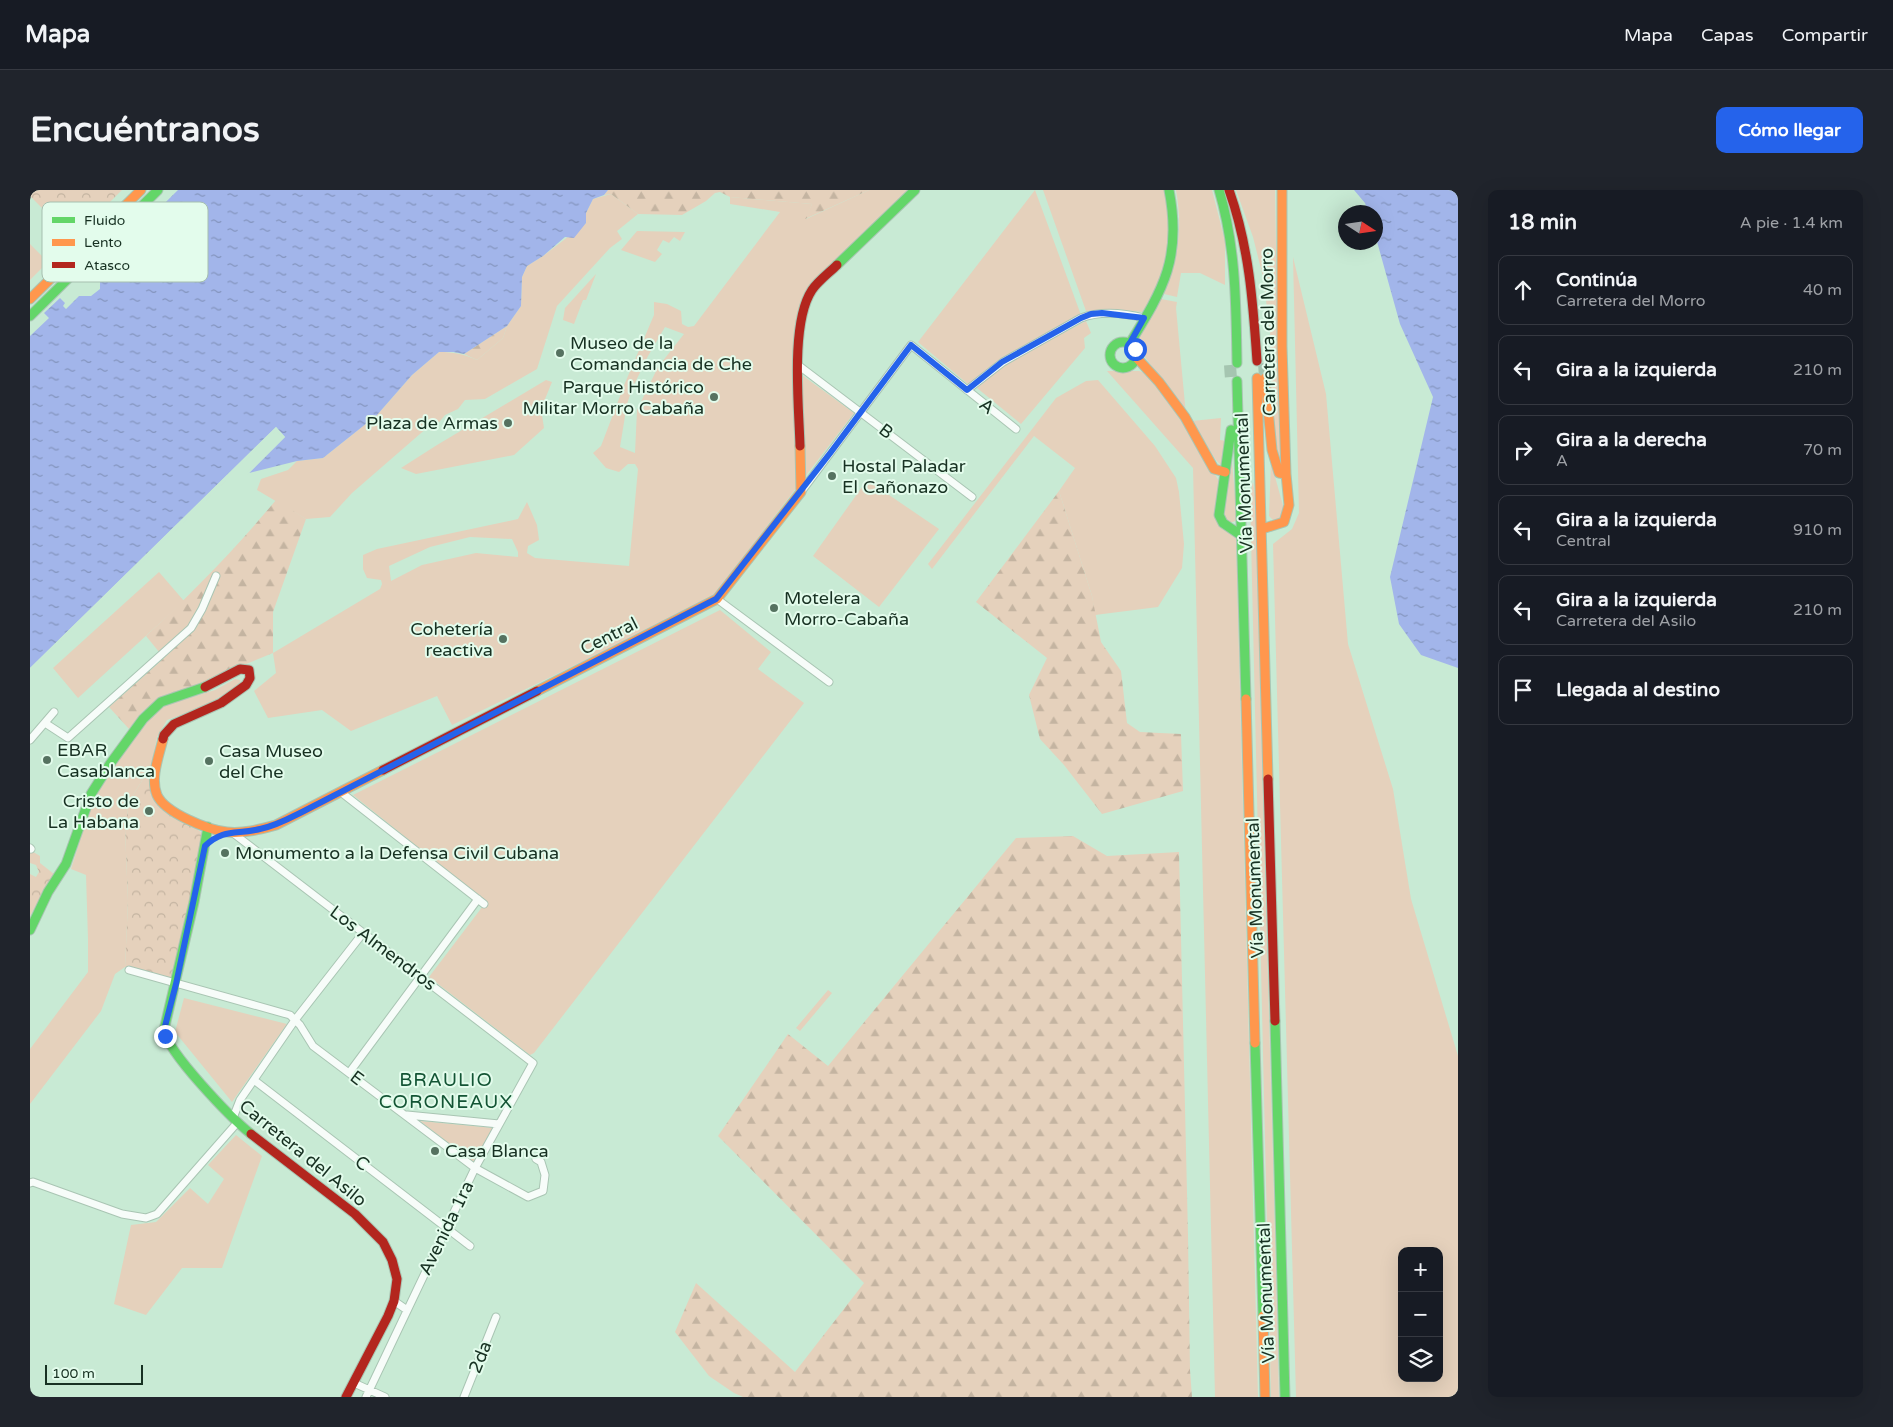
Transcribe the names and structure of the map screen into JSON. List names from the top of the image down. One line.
{"streets":{"main road":["Carretera del Morro","Vía Monumental","Central","Carretera del Asilo"],"street":["A","B","Los Almendros","E","C","Avenida 1ra","2da"]},"crossings":[["Carretera del Morro","Vía Monumental"],["A","Central"],["B","Central"],["Central","Los Almendros"],["Los Almendros","Avenida 1ra"],["E","Avenida 1ra"],["C","Avenida 1ra"]],"districts":["BRAULIO CORONEAUX"],"places":["Museo de la Comandancia de Che","Parque Histórico Militar Morro Cabaña","Plaza de Armas","Hostal Paladar El Cañonazo","Motelera Morro-Cabaña","Cohetería reactiva","EBAR Casablanca","Casa Museo del Che","Cristo de La Habana","Monumento a la Defensa Civil Cubana","Casa Blanca"],"legend":["Fluido","Lento","Atasco"],"scale_bar":"100 m","north":"right","page":{"header":"Mapa","nav":["Mapa","Capas","Compartir"],"buttons":"Cómo llegar","title":"Encuéntranos","heading":["18 min","A pie · 1.4 km"],"list":[["Continúa","Carretera del Morro","40 m"],["Gira a la izquierda","210 m"],["Gira a la derecha","A","70 m"],["Gira a la izquierda","Central","910 m"],["Gira a la izquierda","Carretera del Asilo","210 m"],"Llegada al destino"],"map_buttons":["+","−"],"scale":"100 m"}}
